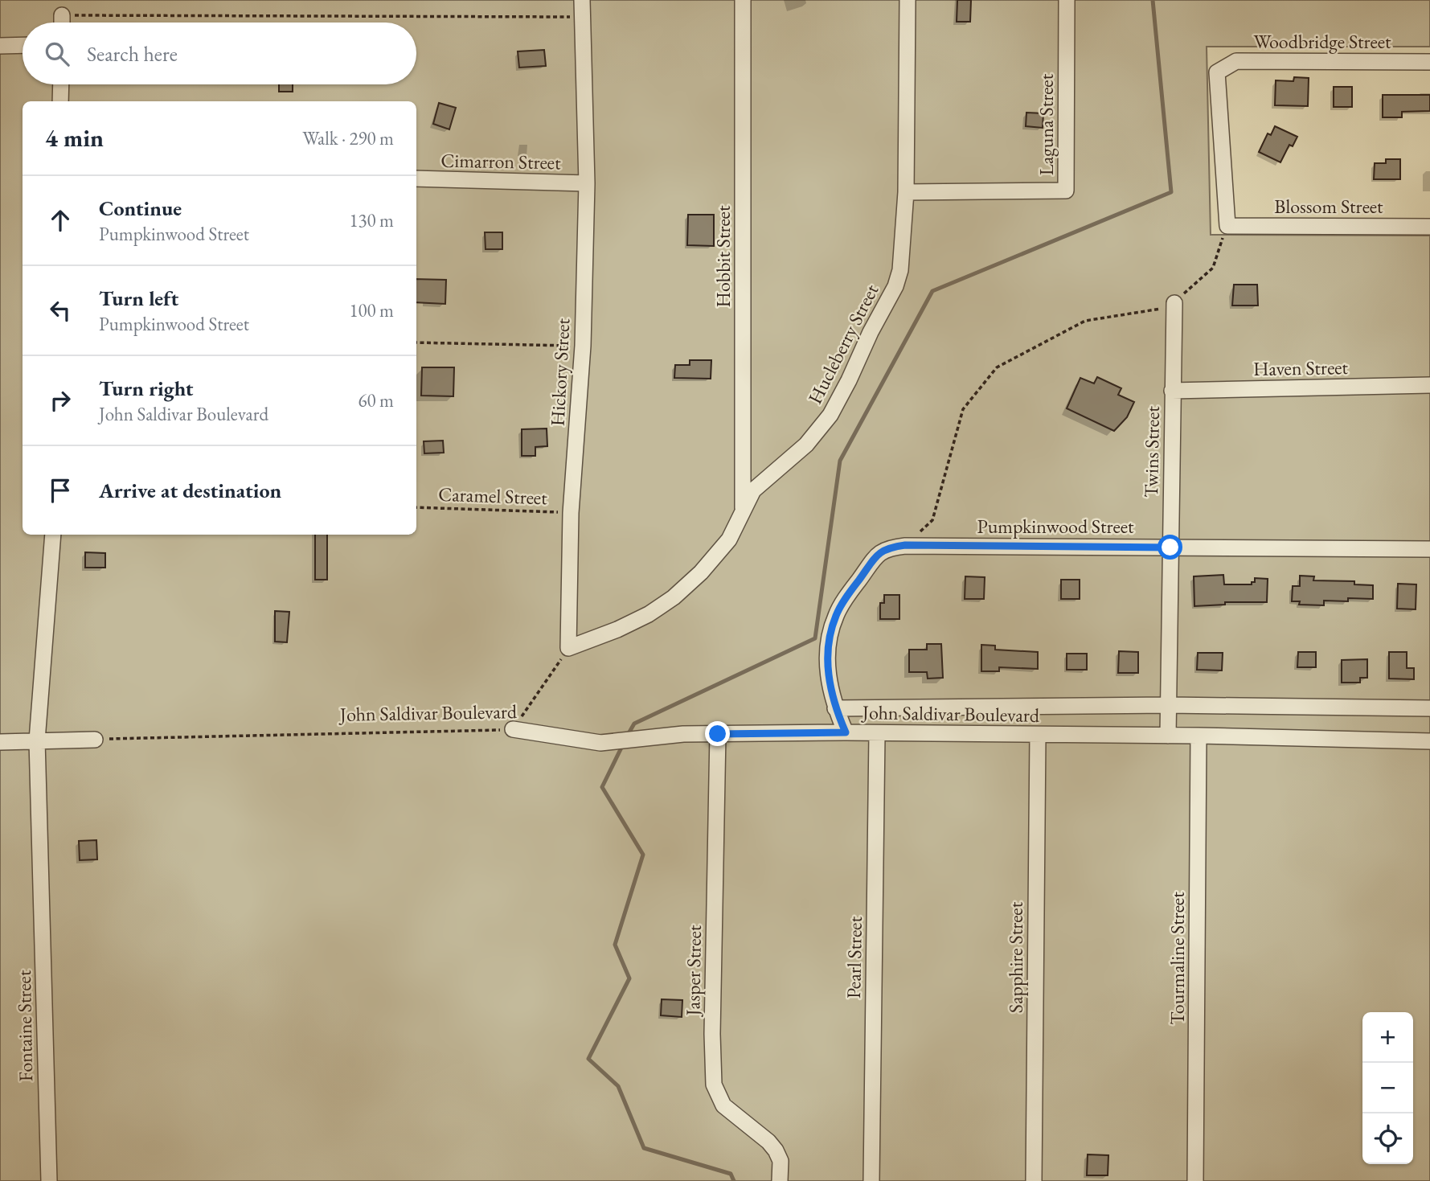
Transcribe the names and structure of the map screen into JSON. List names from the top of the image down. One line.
{"streets":{"street":["Woodbridge Street","Laguna Street","Cimarron Street","Blossom Street","Hobbit Street","Hucleberry Street","Haven Street","Hickory Street","Twins Street","Pumpkinwood Street","John Saldivar Boulevard","Pearl Street","Sapphire Street","Tourmaline Street","Jasper Street","Fontaine Street"],"path":["Caramel Street"]},"crossings":[["Woodbridge Street","Blossom Street"],["Laguna Street","Hucleberry Street"],["Cimarron Street","Hickory Street"],["Hobbit Street","Hucleberry Street"],["Hucleberry Street","Hickory Street"],["Haven Street","Twins Street"],["Hickory Street","Caramel Street"],["Twins Street","Pumpkinwood Street"],["Twins Street","John Saldivar Boulevard"],["Pumpkinwood Street","John Saldivar Boulevard"],["John Saldivar Boulevard","Pearl Street"],["John Saldivar Boulevard","Sapphire Street"],["John Saldivar Boulevard","Tourmaline Street"],["John Saldivar Boulevard","Jasper Street"]],"page":{"search":"Search here","heading":["4 min","Walk · 290 m"],"list":[["Continue","Pumpkinwood Street","130 m"],["Turn left","Pumpkinwood Street","100 m"],["Turn right","John Saldivar Boulevard","60 m"],"Arrive at destination"],"map_buttons":["+","−"]}}
